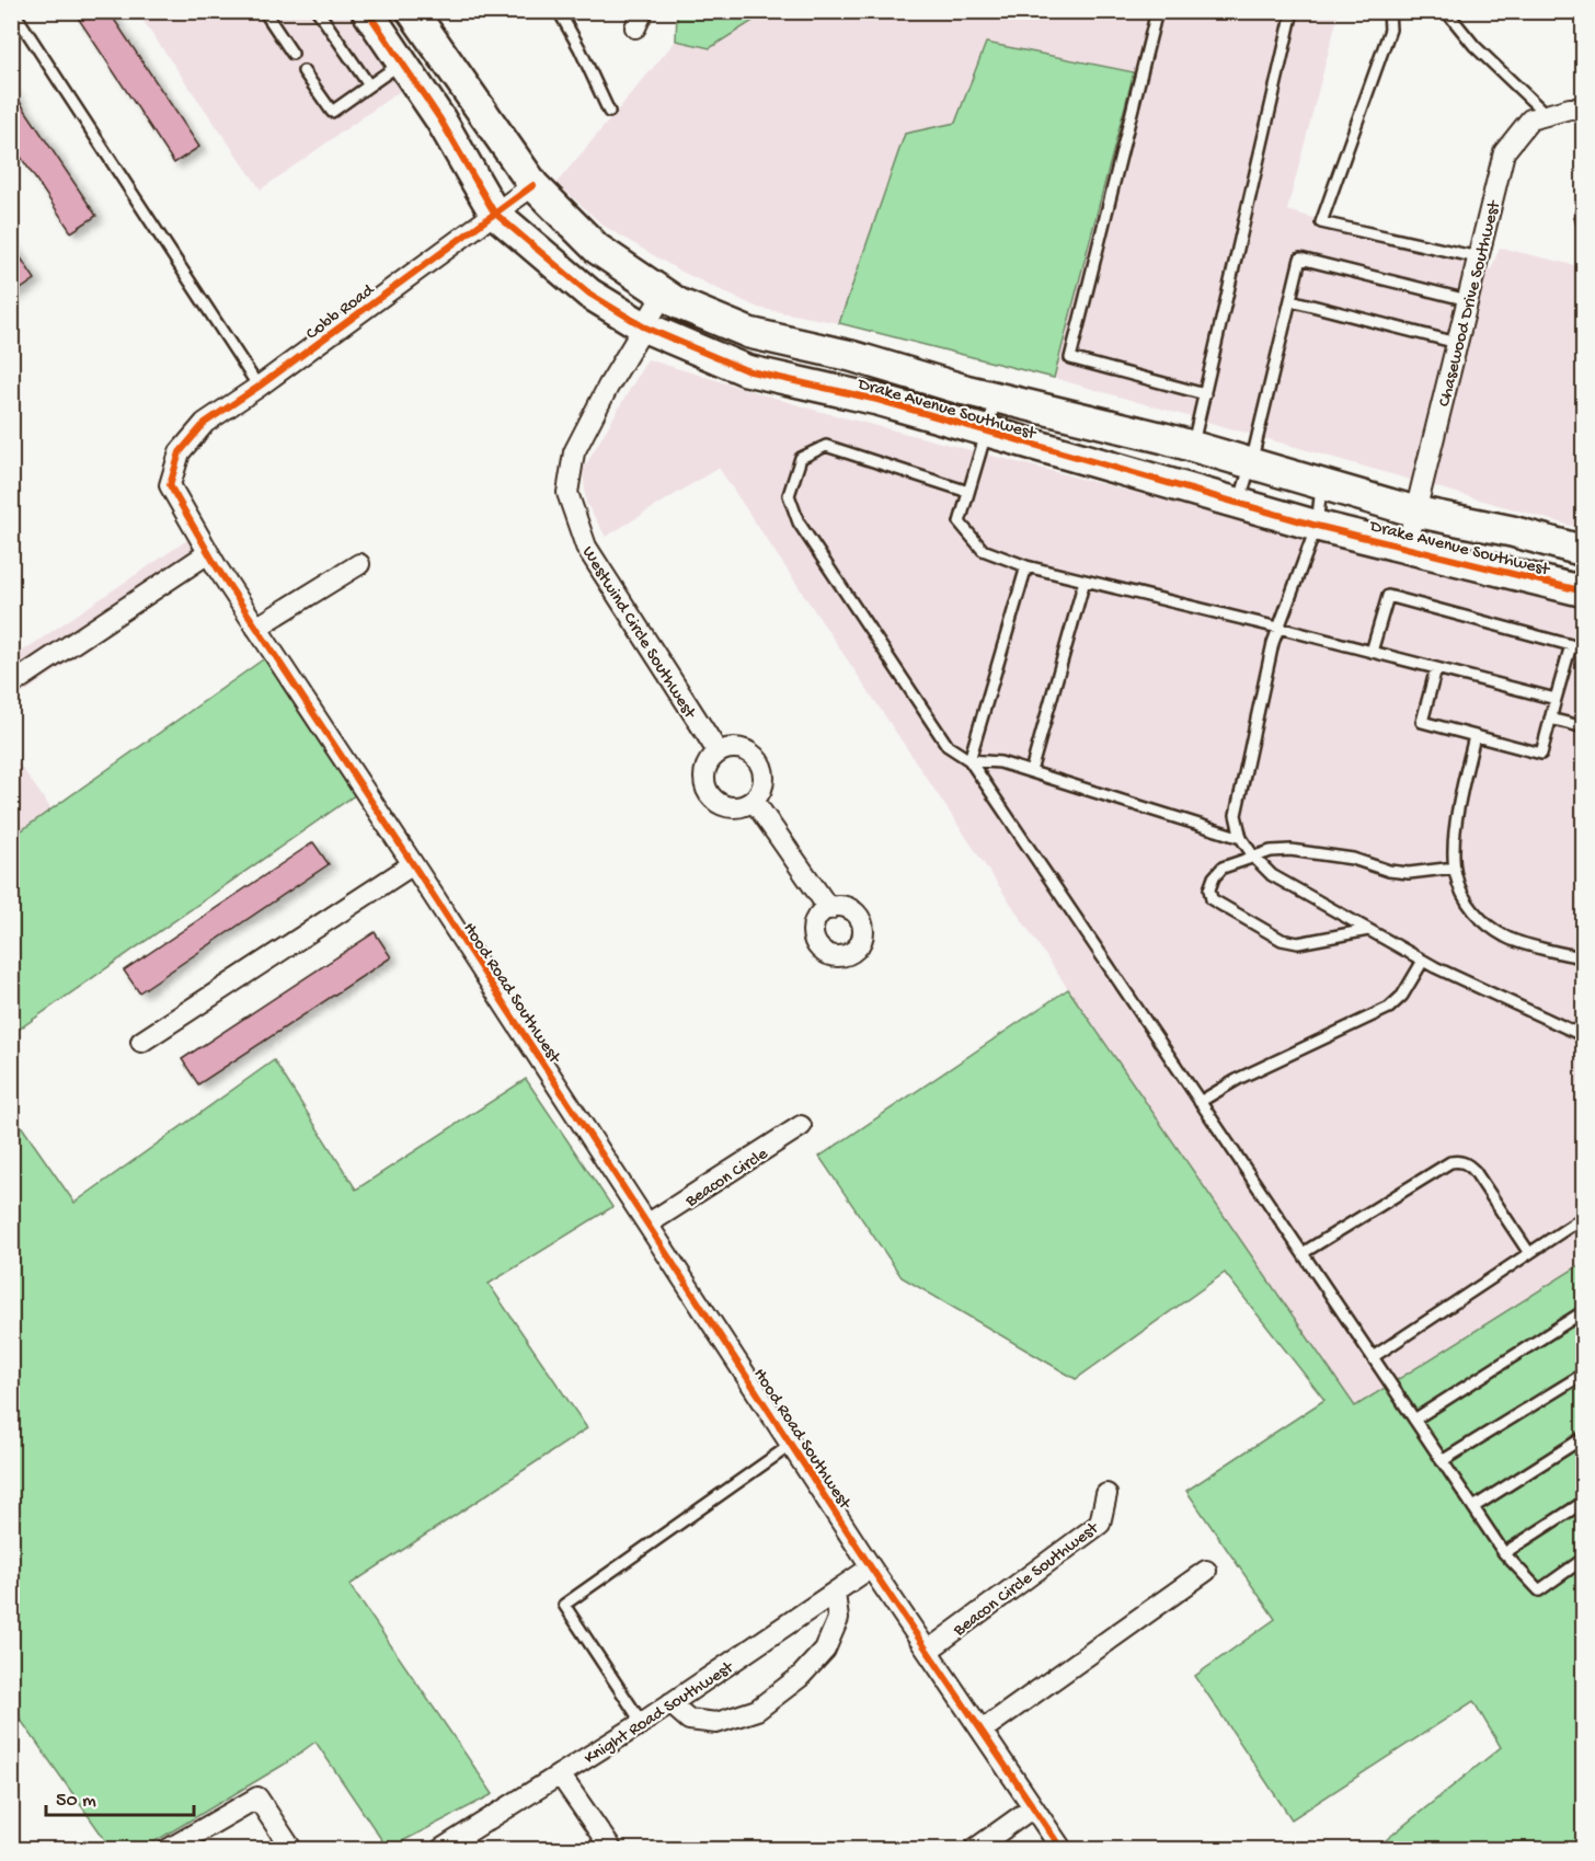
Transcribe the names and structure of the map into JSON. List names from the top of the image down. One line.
{"streets":{"street":["Chasewood Drive Southwest","Cobb Road","Drake Avenue Southwest","Westwind Circle Southwest","Hood Road Southwest","Beacon Circle","Beacon Circle Southwest","Knight Road Southwest"]},"crossings":[["Chasewood Drive Southwest","Drake Avenue Southwest"],["Cobb Road","Drake Avenue Southwest"],["Cobb Road","Hood Road Southwest"],["Drake Avenue Southwest","Westwind Circle Southwest"],["Hood Road Southwest","Beacon Circle"],["Hood Road Southwest","Beacon Circle Southwest"],["Hood Road Southwest","Knight Road Southwest"]],"scale_bar":"50 m"}
